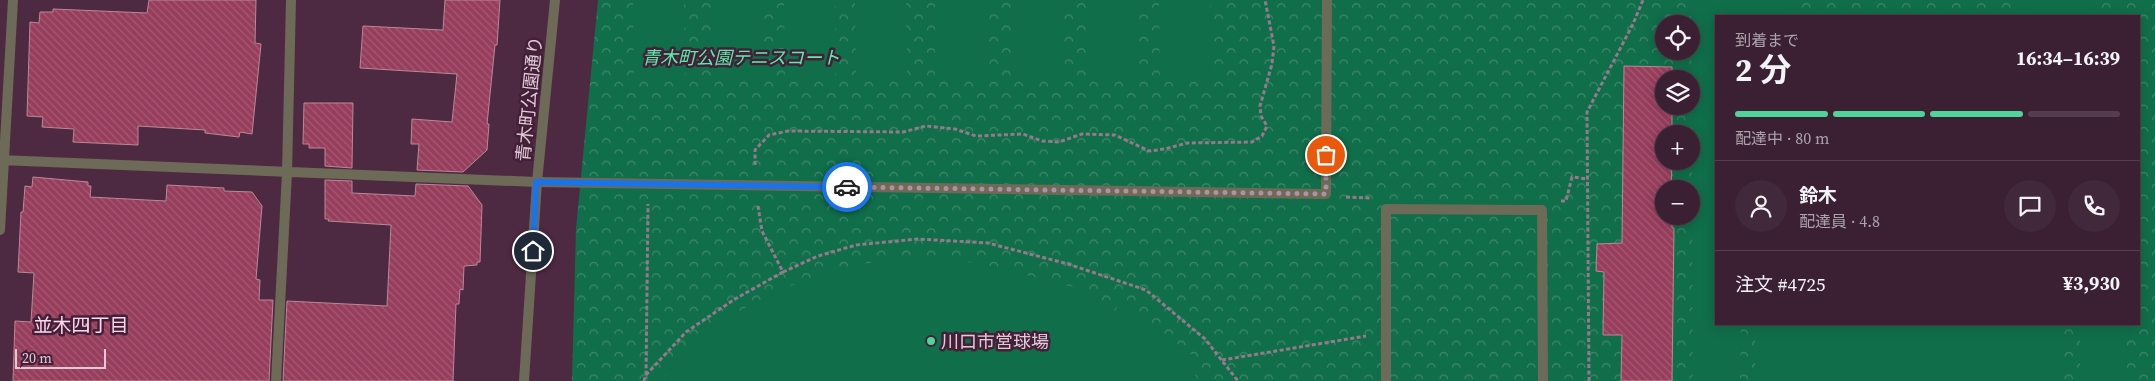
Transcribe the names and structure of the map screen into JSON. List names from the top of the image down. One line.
{"streets":{"street":["青木町公園通り"]},"districts":["並木四丁目"],"parks":["青木町公園テニスコート"],"places":["川口市営球場"],"scale_bar":"20 m","page":{"map_buttons":["+","−"],"heading":["2 分","到着まで","16:34–16:39"],"panel":["鈴木","配達員 · 4.8","注文 #4725","¥3,930"],"bar":"配達中 · 80 m","scale":"20 m"}}
